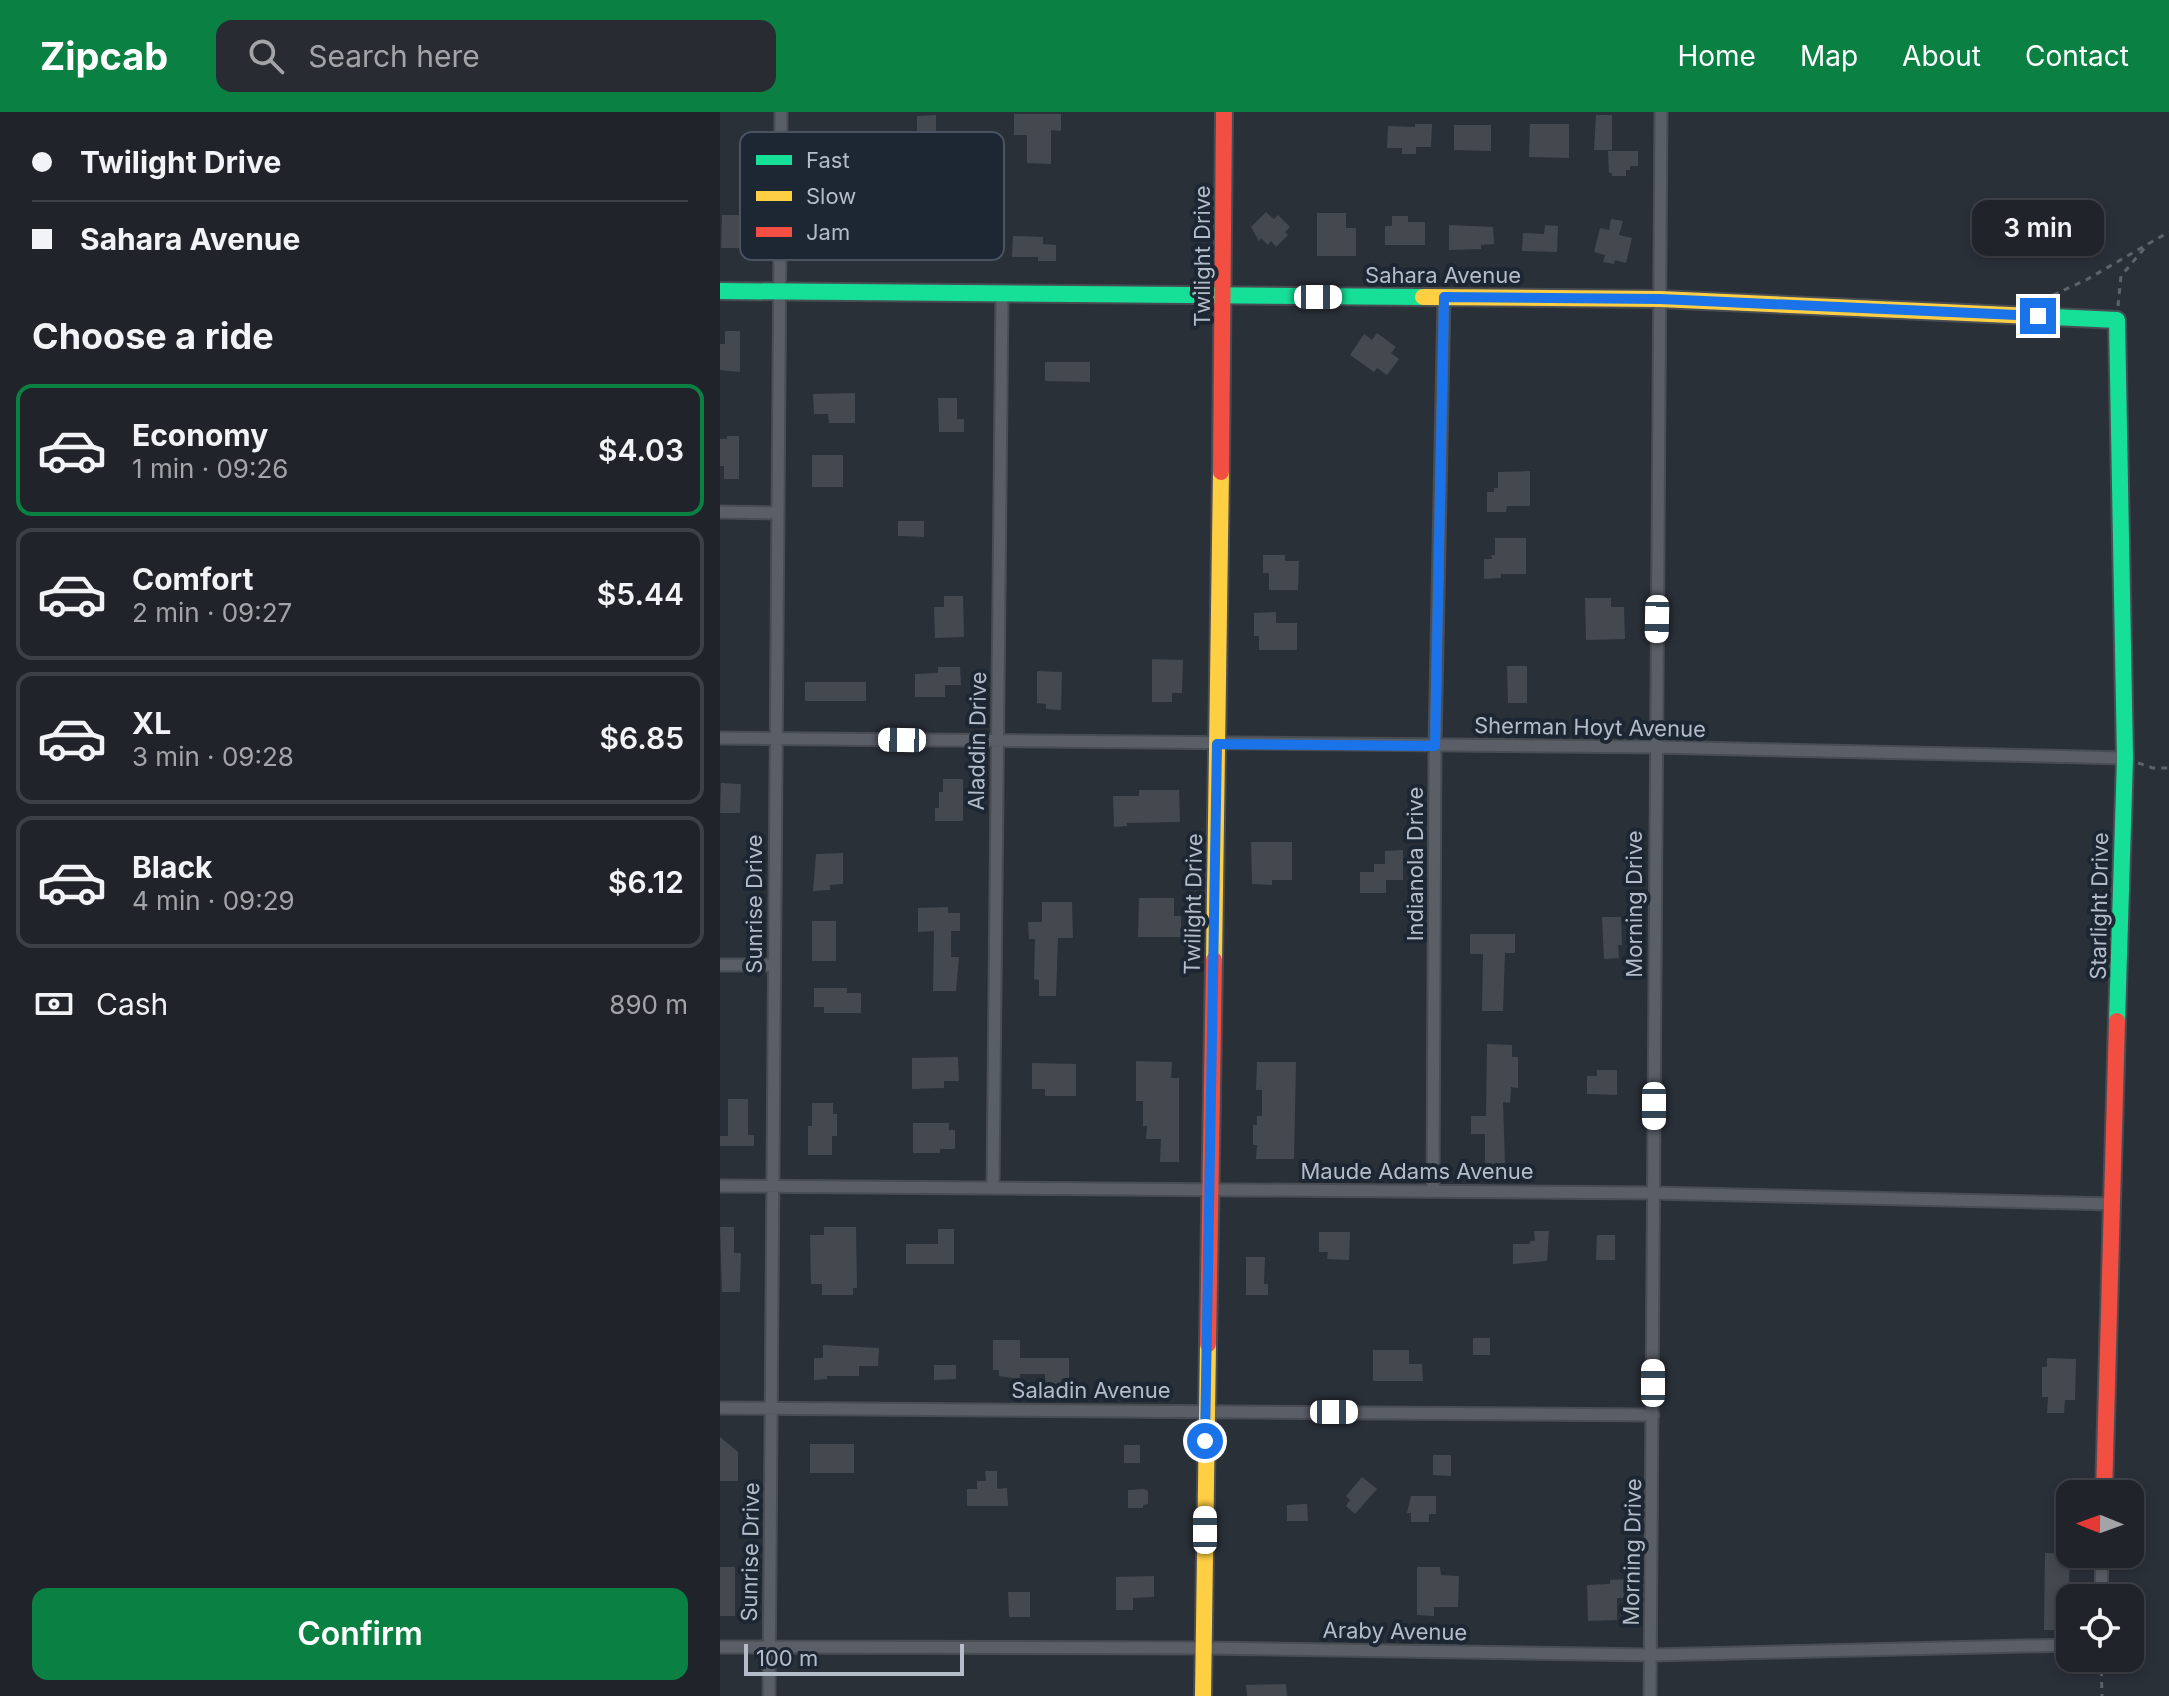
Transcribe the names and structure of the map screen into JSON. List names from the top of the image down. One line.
{"streets":{"street":["Twilight Drive","Sahara Avenue","Sherman Hoyt Avenue","Aladdin Drive","Indianola Drive","Sunrise Drive","Morning Drive","Starlight Drive","Maude Adams Avenue","Saladin Avenue","Araby Avenue"]},"crossings":[["Twilight Drive","Sahara Avenue"],["Twilight Drive","Sherman Hoyt Avenue"],["Twilight Drive","Maude Adams Avenue"],["Twilight Drive","Saladin Avenue"],["Twilight Drive","Araby Avenue"],["Sahara Avenue","Aladdin Drive"],["Sahara Avenue","Indianola Drive"],["Sahara Avenue","Sunrise Drive"],["Sahara Avenue","Morning Drive"],["Sahara Avenue","Starlight Drive"],["Sherman Hoyt Avenue","Aladdin Drive"],["Sherman Hoyt Avenue","Indianola Drive"],["Sherman Hoyt Avenue","Sunrise Drive"],["Sherman Hoyt Avenue","Morning Drive"],["Sherman Hoyt Avenue","Starlight Drive"],["Aladdin Drive","Maude Adams Avenue"],["Indianola Drive","Maude Adams Avenue"],["Sunrise Drive","Maude Adams Avenue"],["Sunrise Drive","Saladin Avenue"],["Sunrise Drive","Araby Avenue"],["Morning Drive","Maude Adams Avenue"],["Morning Drive","Saladin Avenue"],["Morning Drive","Araby Avenue"],["Starlight Drive","Maude Adams Avenue"]],"legend":["Fast","Slow","Jam"],"scale_bar":"100 m","north":"left","page":{"header":"Zipcab","search":"Search here","nav":["Home","Map","About","Contact"],"banner":["Twilight Drive","Sahara Avenue"],"bubble":"3 min","heading":"Choose a ride","list":[{"name":"Economy","note":"1 min · 09:26","value":"$4.03"},{"name":"Comfort","note":"2 min · 09:27","value":"$5.44"},{"name":"XL","note":"3 min · 09:28","value":"$6.85"},{"name":"Black","note":"4 min · 09:29","value":"$6.12"}],"pay":["Cash","890 m"],"buttons":"Confirm","scale":"100 m"}}
